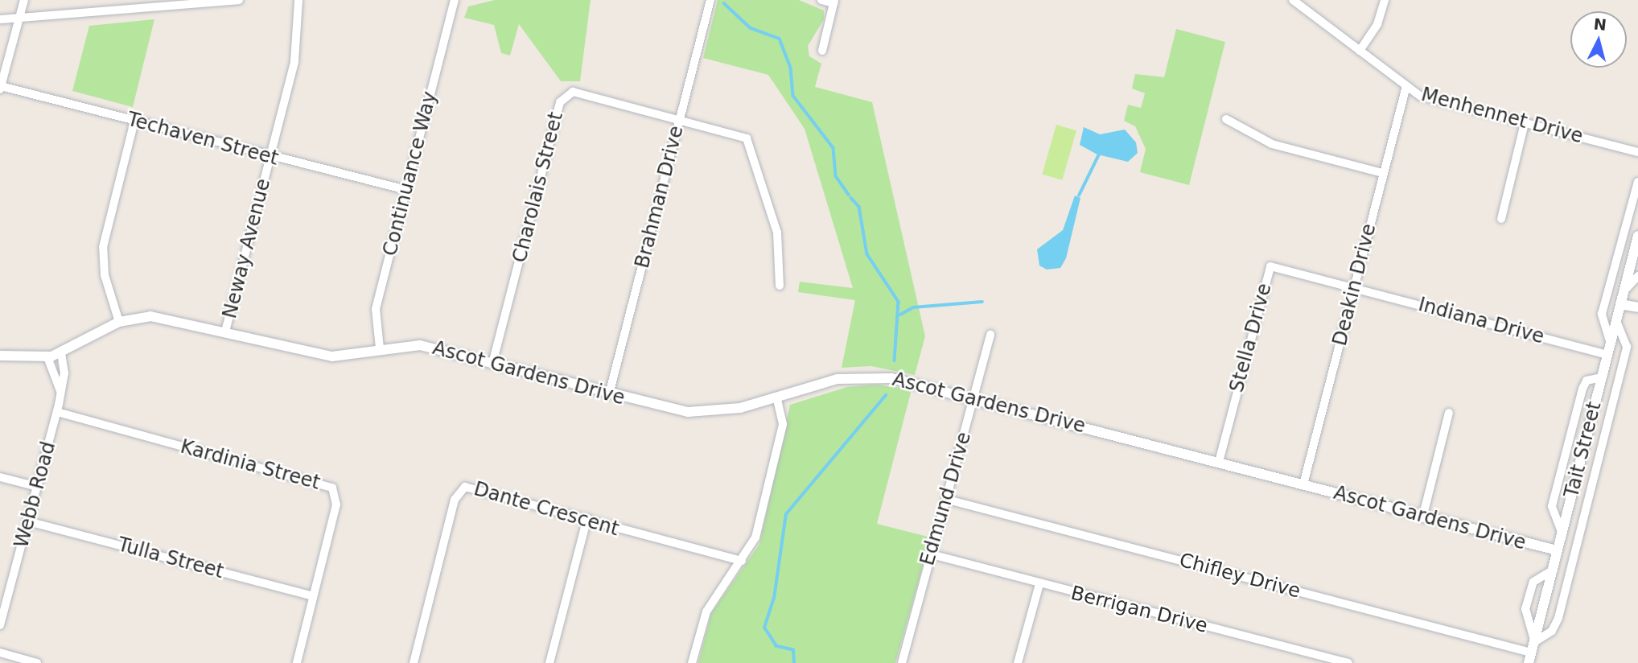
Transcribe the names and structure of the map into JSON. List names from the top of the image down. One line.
{"streets":{"street":["Menhennet Drive","Techaven Street","Continuance Way","Charolais Street","Brahman Drive","Neway Avenue","Deakin Drive","Indiana Drive","Stella Drive","Ascot Gardens Drive","Tait Street","Kardinia Street","Webb Road","Edmund Drive","Dante Crescent","Tulla Street","Chifley Drive","Berrigan Drive"]},"crossings":[["Menhennet Drive","Deakin Drive"],["Techaven Street","Continuance Way"],["Techaven Street","Neway Avenue"],["Continuance Way","Ascot Gardens Drive"],["Charolais Street","Brahman Drive"],["Charolais Street","Ascot Gardens Drive"],["Brahman Drive","Ascot Gardens Drive"],["Neway Avenue","Ascot Gardens Drive"],["Deakin Drive","Indiana Drive"],["Deakin Drive","Stella Drive"],["Deakin Drive","Ascot Gardens Drive"],["Indiana Drive","Stella Drive"],["Indiana Drive","Tait Street"],["Stella Drive","Ascot Gardens Drive"],["Ascot Gardens Drive","Tait Street"],["Ascot Gardens Drive","Webb Road"],["Ascot Gardens Drive","Edmund Drive"],["Tait Street","Chifley Drive"],["Kardinia Street","Webb Road"],["Kardinia Street","Tulla Street"],["Webb Road","Tulla Street"],["Edmund Drive","Chifley Drive"],["Edmund Drive","Berrigan Drive"]],"north":"top"}
